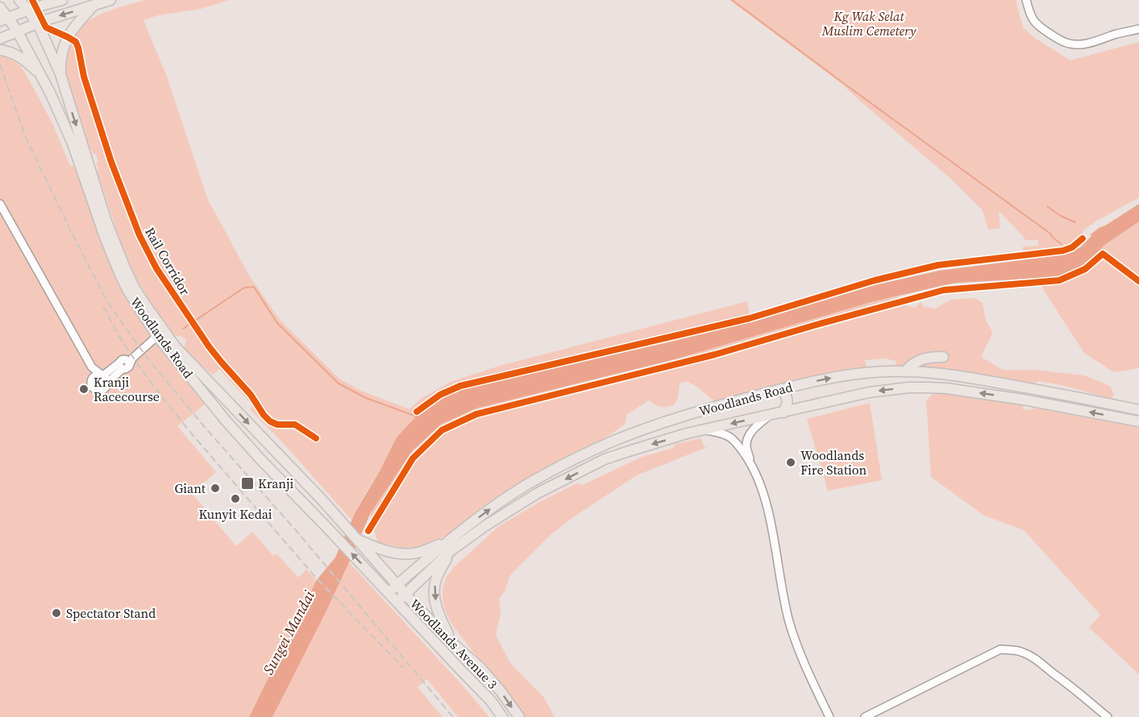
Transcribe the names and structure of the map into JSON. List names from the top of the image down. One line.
{"streets":{"main road":["Woodlands Road","Woodlands Avenue 3"],"cycle path":["Rail Corridor"]},"crossings":[["Woodlands Road","Woodlands Avenue 3"]],"water":["Sungei Mandai"],"parks":["Kg Wak Selat Muslim Cemetery"],"places":{"other":["Kranji Racecourse","Woodlands Fire Station","Giant","Kunyit Kedai","Spectator Stand"],"transit":["Kranji"]}}
